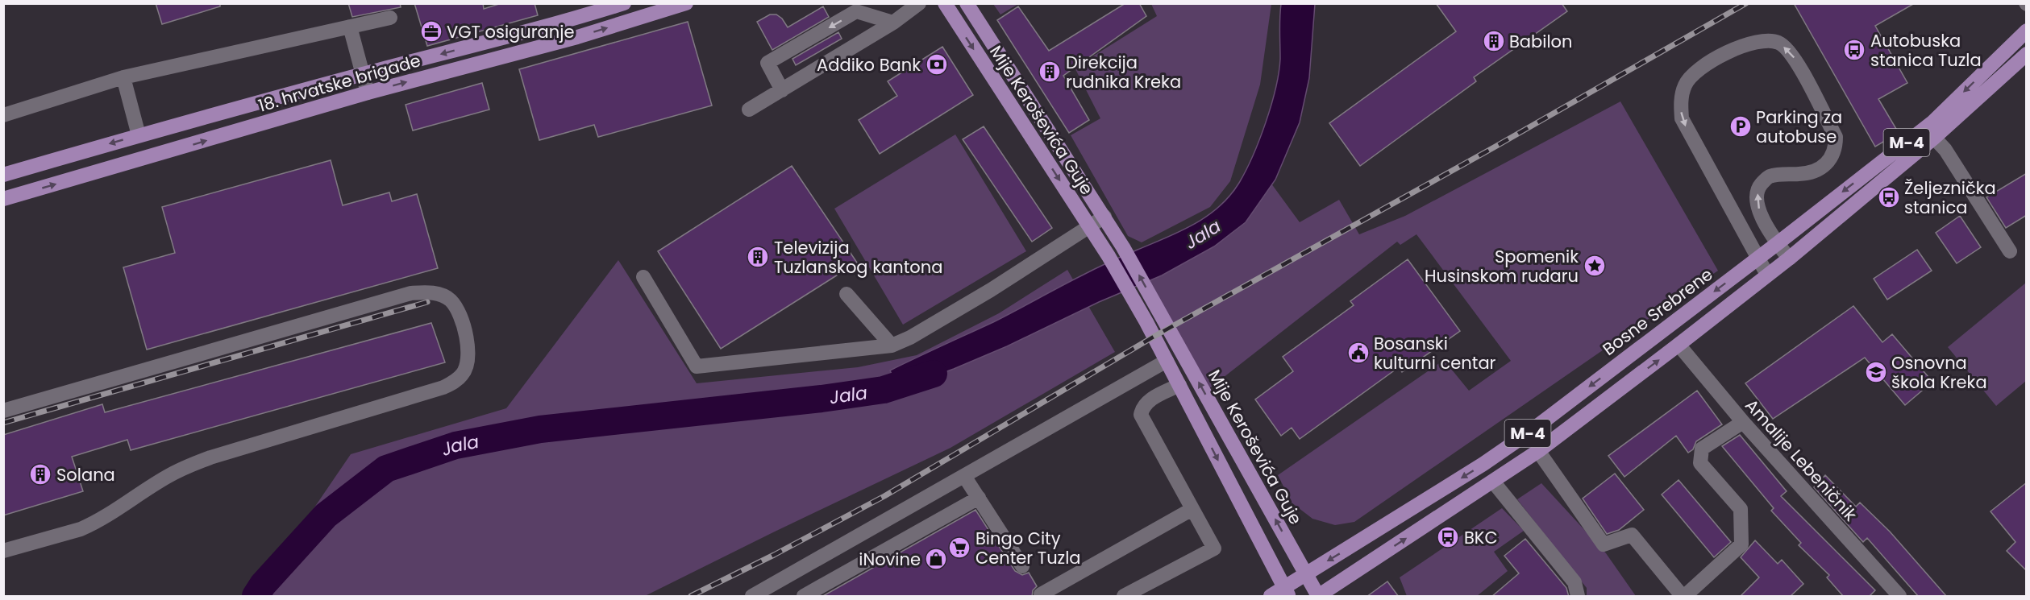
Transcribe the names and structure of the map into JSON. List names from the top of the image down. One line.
{"streets":{"main road":["18. hrvatske brigade","Mije Keroševića Guje","M-4","Bosne Srebrene"],"street":["Amalije Lebeničnik"]},"crossings":[["Mije Keroševića Guje","M-4"],["Mije Keroševića Guje","Bosne Srebrene"],["M-4","Bosne Srebrene"],["M-4","Amalije Lebeničnik"]],"water":["Jala"],"places":{"office":["VGT osiguranje"],"building":["Babilon","Direkcija rudnika Kreka","Televizija Tuzlanskog kantona","Solana"],"bus stop":["Autobuska stanica Tuzla","Željeznička stanica","BKC"],"bank":["Addiko Bank"],"parking":["Parking za autobuse"],"place":["Spomenik Husinskom rudaru"],"public building":["Bosanski kulturni centar"],"school or university":["Osnovna škola Kreka"],"supermarket":["Bingo City Center Tuzla"],"shop":["iNovine"]}}
